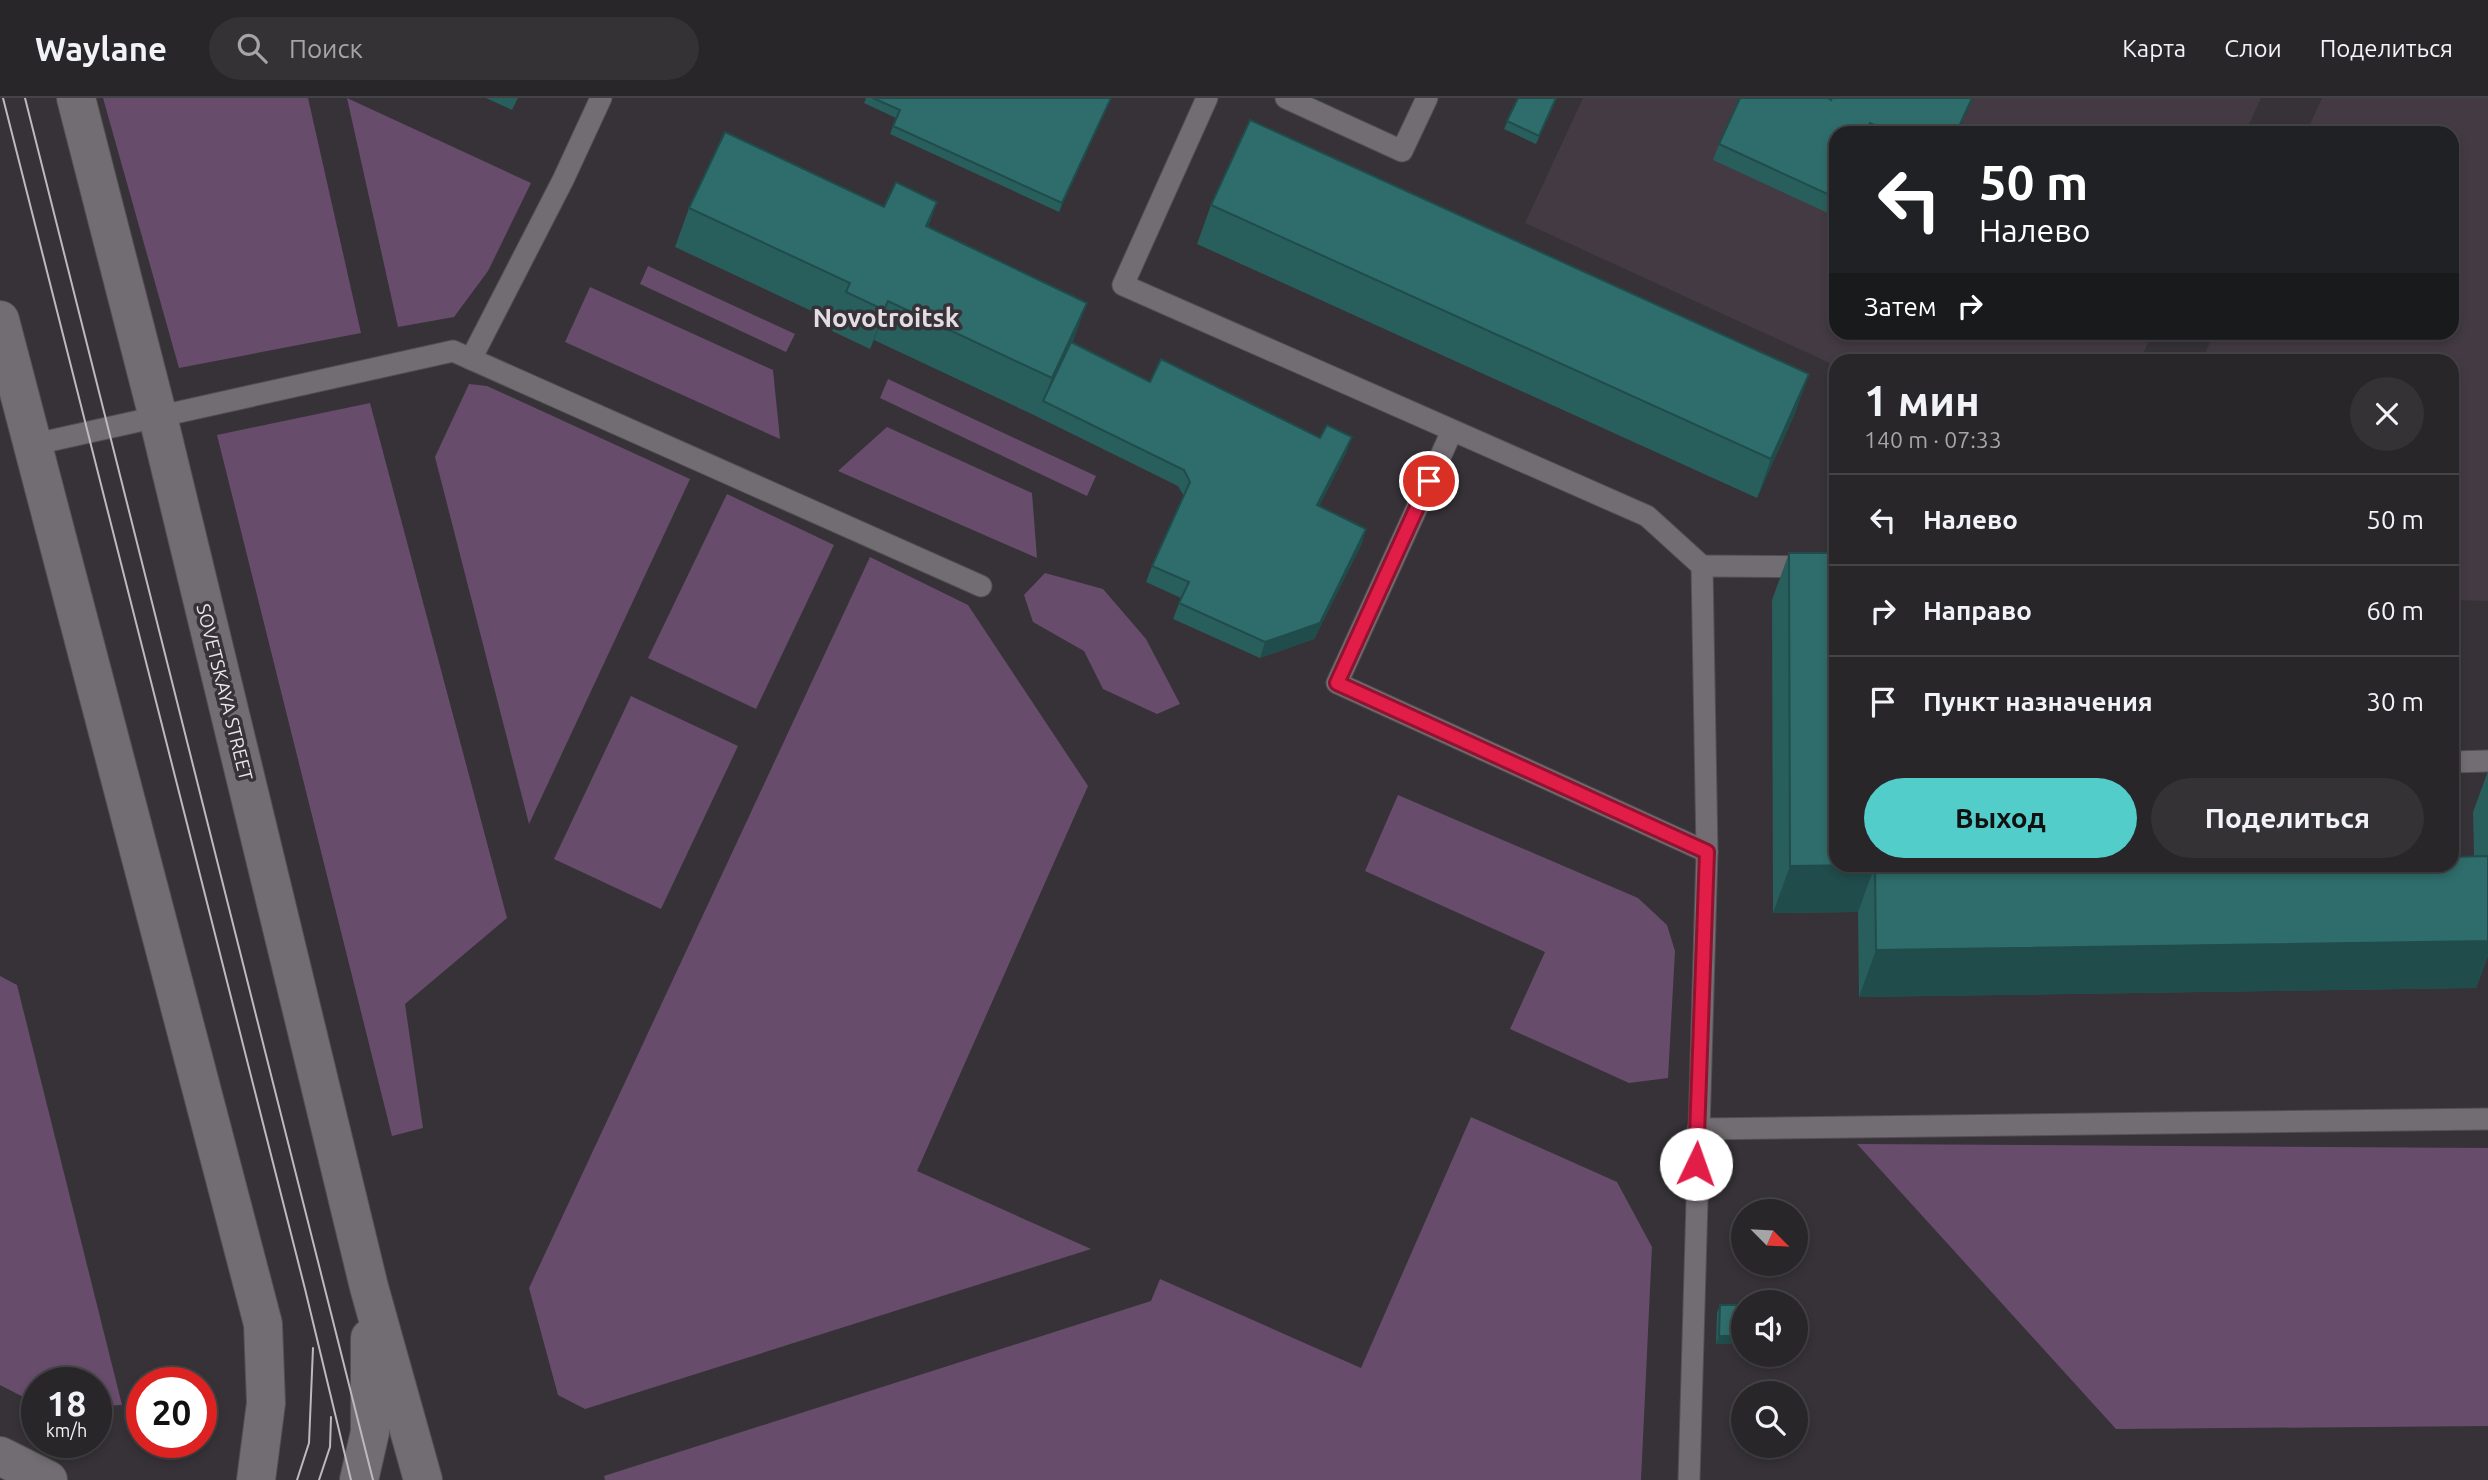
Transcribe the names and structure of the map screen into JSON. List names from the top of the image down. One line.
{"streets":{"main road":["SOVETSKAYA STREET"]},"districts":["Novotroitsk"],"north":"bottom right","page":{"header":"Waylane","search":"Поиск","nav":["Карта","Слои","Поделиться"],"turn":["50 m","Налево"],"then":"Затем","heading":["1 мин","140 m · 07:33"],"list":[{"name":"Налево","value":"50 m"},{"name":"Направо","value":"60 m"},{"name":"Пункт назначения","value":"30 m"}],"buttons":["Выход","Поделиться"],"speed":"18 km/h","limit":"20"}}
